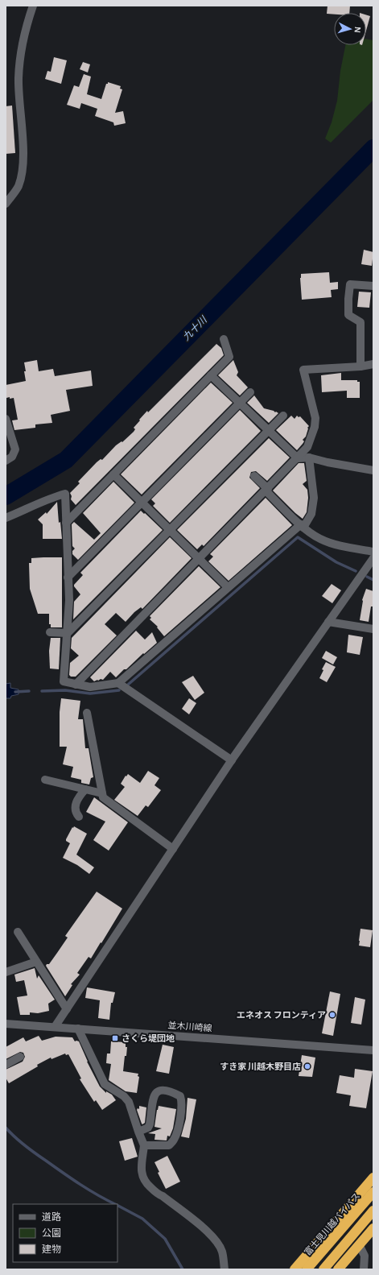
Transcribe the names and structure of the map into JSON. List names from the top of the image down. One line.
{"streets":{"highway":["富士見川越バイパス"],"street":["並木川崎線"]},"water":["九十川"],"places":{"other":["エネオス フロンティア","すき家 川越木野目店"],"transit":["さくら堤団地"]},"legend":["道路","公園","建物"],"north":"right"}
